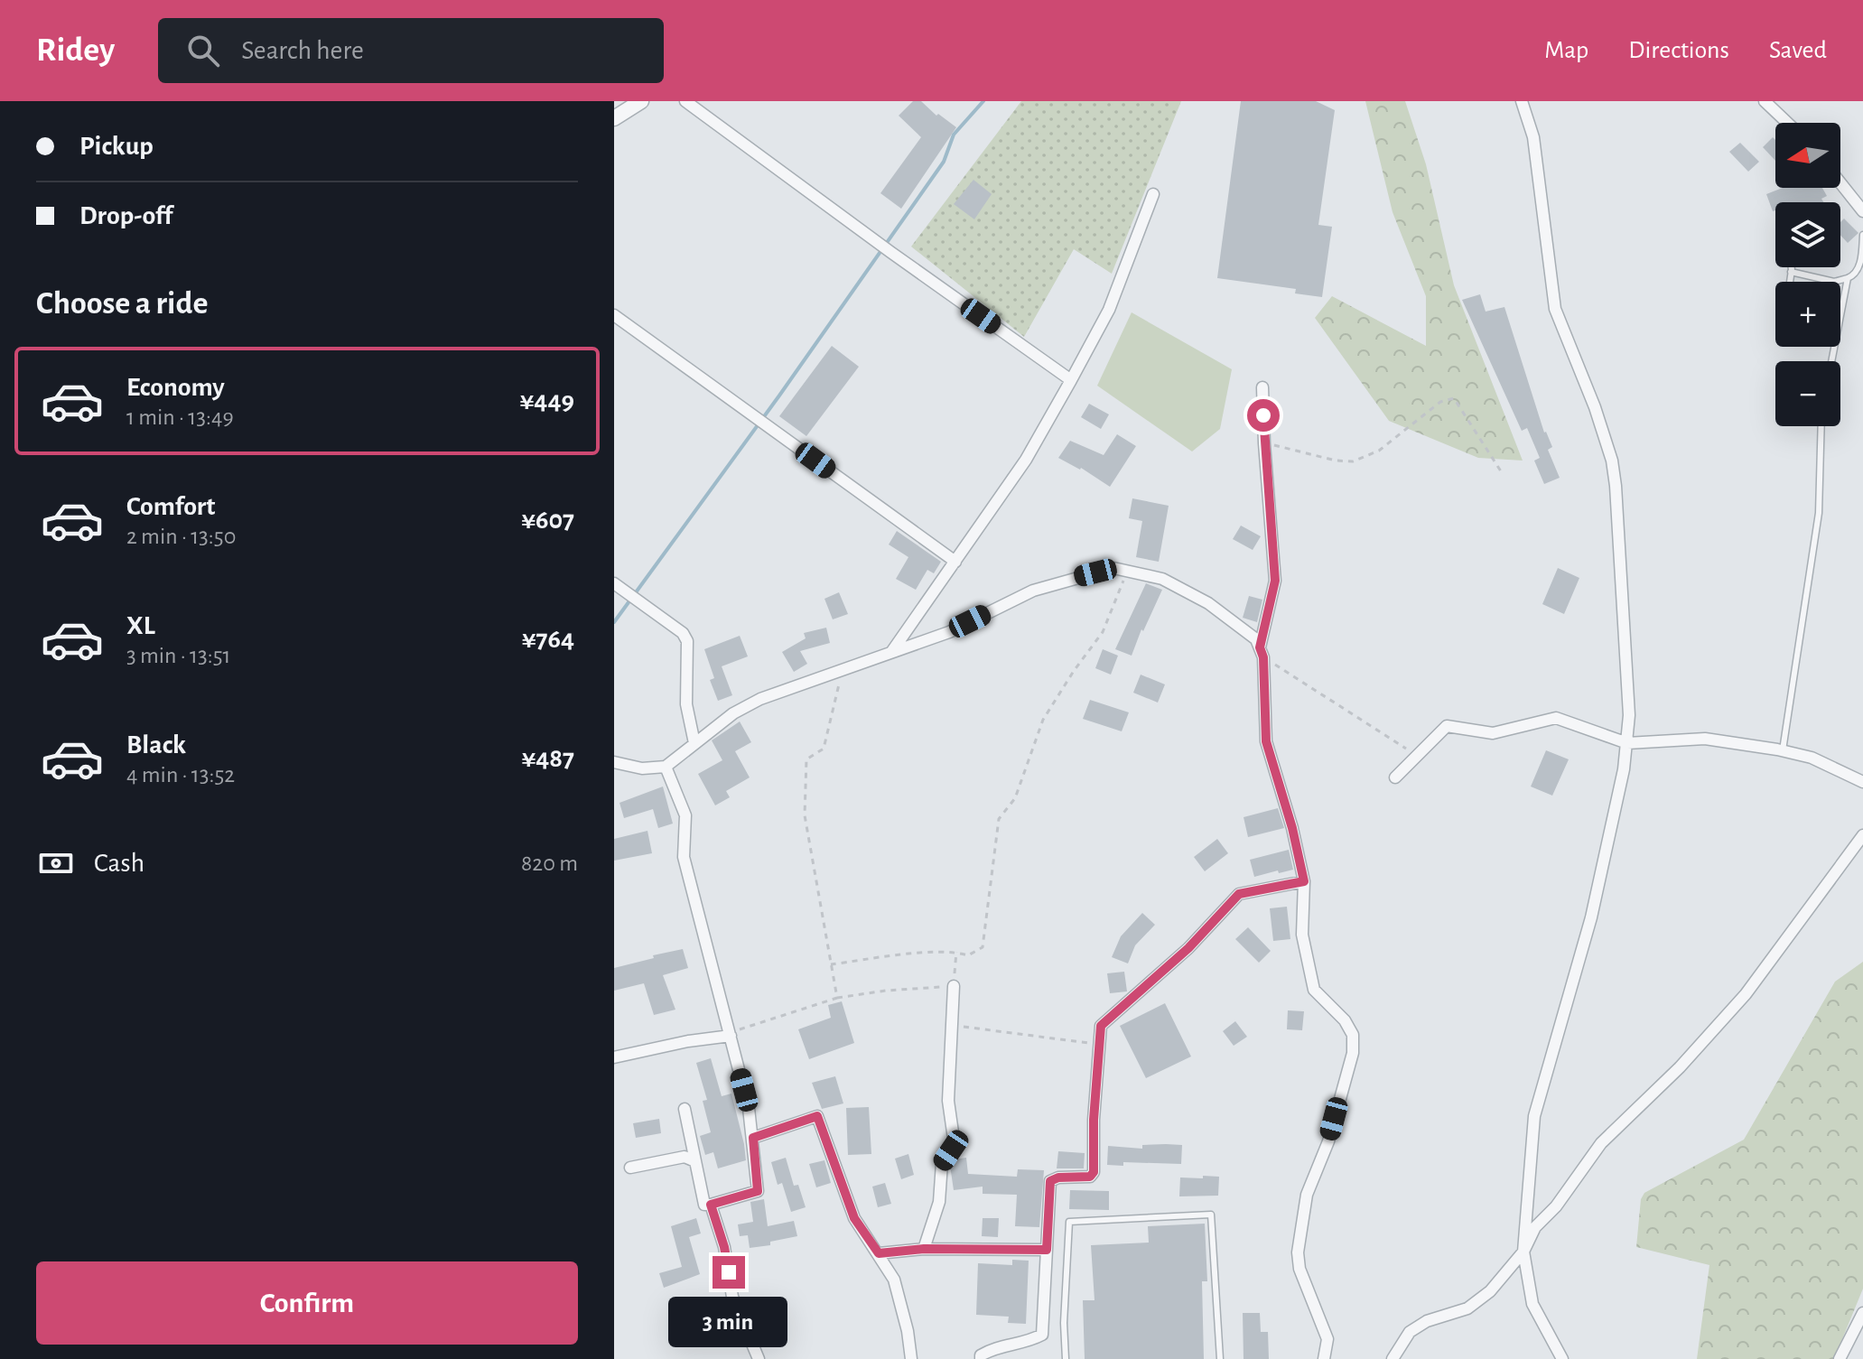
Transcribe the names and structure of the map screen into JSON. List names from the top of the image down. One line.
{"north":"left","page":{"header":"Ridey","search":"Search here","nav":["Map","Directions","Saved"],"banner":["Pickup","Drop-off"],"map_buttons":["+","−"],"heading":"Choose a ride","list":[{"name":"Economy","note":"1 min · 13:49","value":"¥449"},{"name":"Comfort","note":"2 min · 13:50","value":"¥607"},{"name":"XL","note":"3 min · 13:51","value":"¥764"},{"name":"Black","note":"4 min · 13:52","value":"¥487"}],"pay":["Cash","820 m"],"buttons":"Confirm","bubble":"3 min"}}
